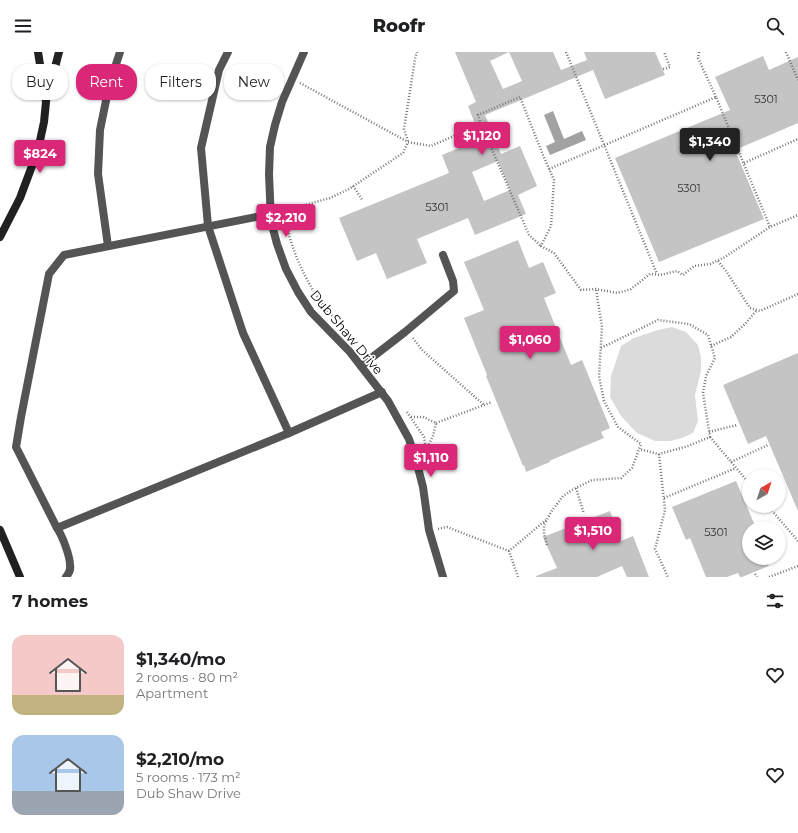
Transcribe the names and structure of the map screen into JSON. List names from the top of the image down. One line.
{"streets":{"street":["Dub Shaw Drive"]},"house_numbers":["5301","5301","5301","5301"],"north":"top right","page":{"header":"Roofr","chip":["Buy","Rent","Filters","New"],"price":["$1,120","$1,340","$824","$2,210","$1,060","$1,110","$1,510"],"heading":"7 homes","list":[{"name":"$1,340/mo","note":"2 rooms · 80 m² · Apartment"},{"name":"$2,210/mo","note":"5 rooms · 173 m² · Dub Shaw Drive"}]}}
